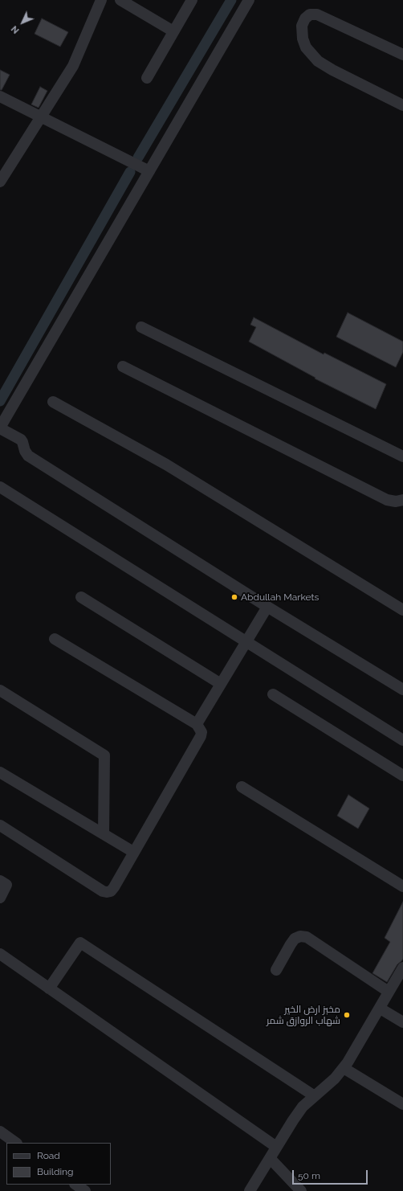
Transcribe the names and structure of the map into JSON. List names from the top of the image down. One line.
{"places":["Abdullah Markets","مخبز ارض الخير شهاب الروازق شمر"],"legend":["Road","Building"],"scale_bar":"50 m","north":"bottom left"}
